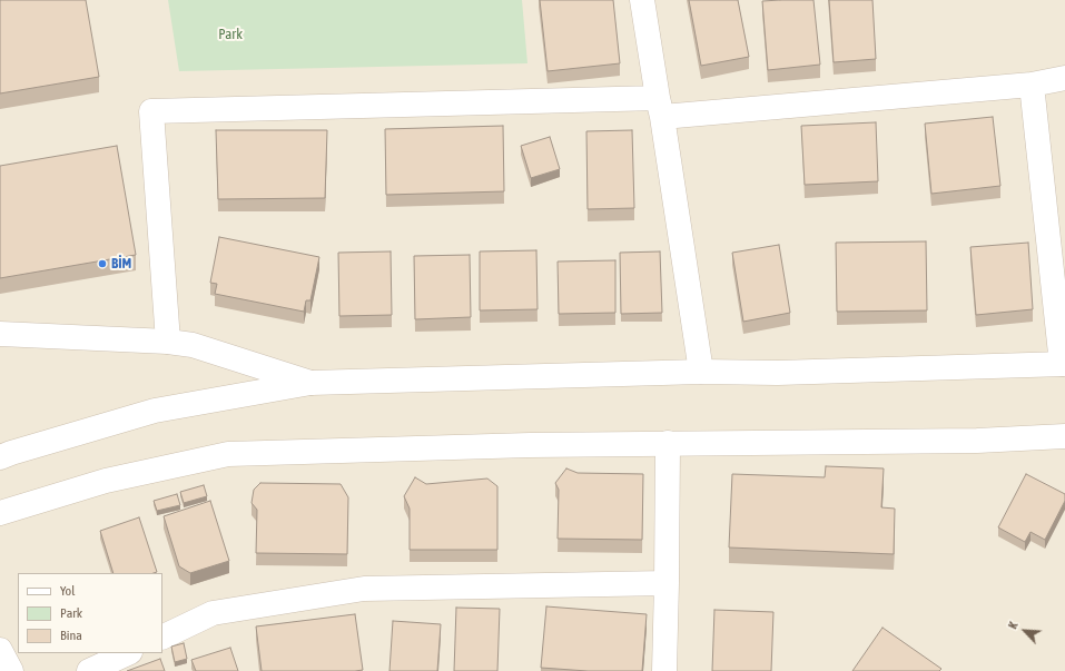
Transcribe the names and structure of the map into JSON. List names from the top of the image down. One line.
{"parks":["Park"],"places":["BİM"],"legend":["Yol","Park","Bina"],"north":"top left"}
